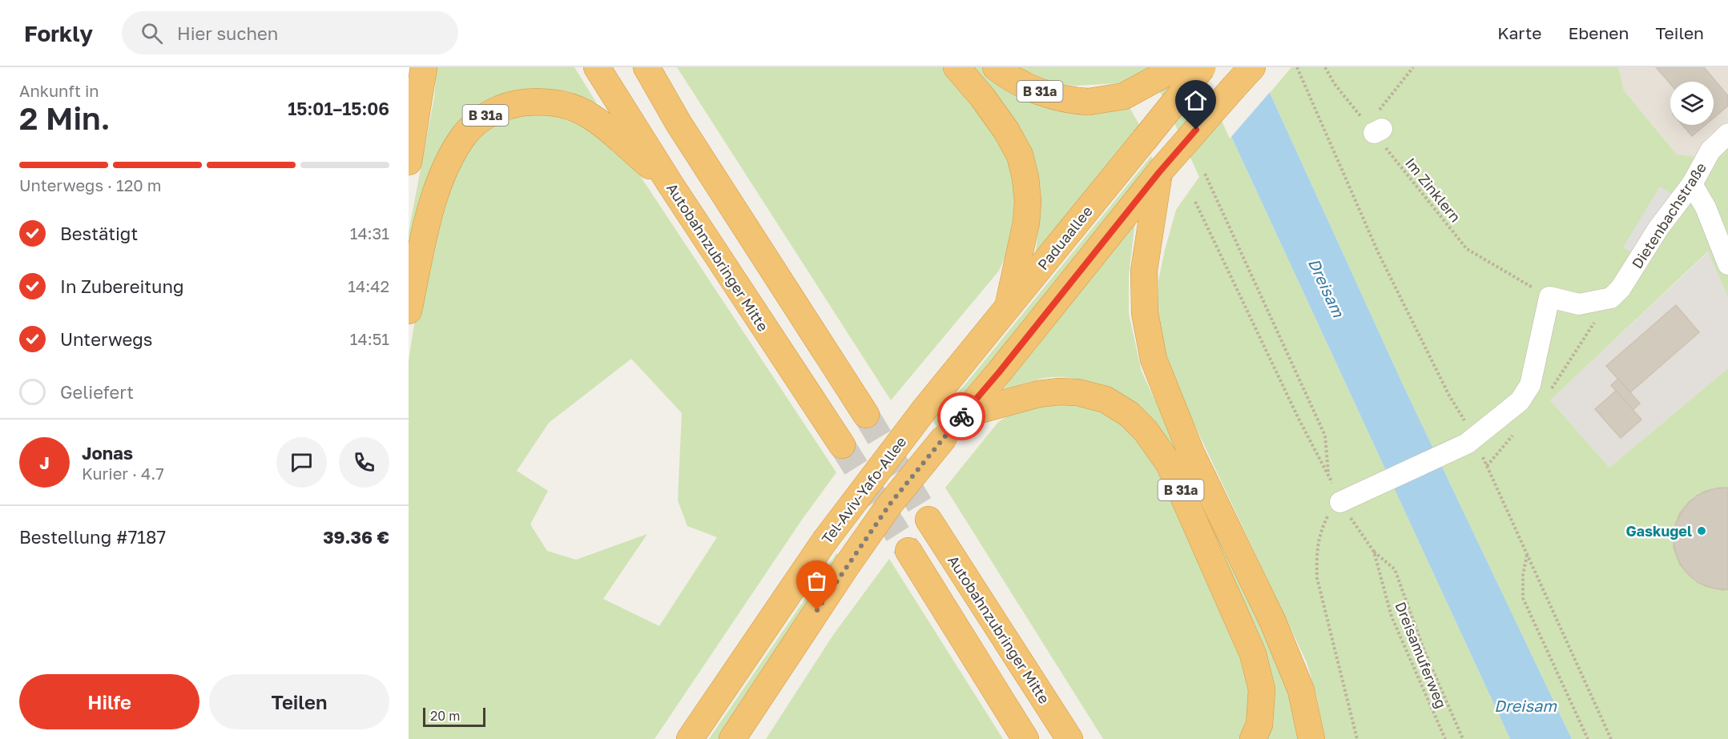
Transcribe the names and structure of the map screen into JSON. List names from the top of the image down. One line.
{"streets":{"highway":["B 31a","Paduaallee","Autobahnzubringer Mitte","Tel-Aviv-Yafo-Allee"],"street":["Dietenbachstraße"],"path":["Im Zinklern","Dreisamuferweg"]},"crossings":[["B 31a","Autobahnzubringer Mitte"],["B 31a","Tel-Aviv-Yafo-Allee"],["Im Zinklern","Dietenbachstraße"],["Paduaallee","Tel-Aviv-Yafo-Allee"]],"water":["Dreisam"],"places":["Gaskugel"],"scale_bar":"20 m","page":{"header":"Forkly","search":"Hier suchen","nav":["Karte","Ebenen","Teilen"],"heading":["2 Min.","Ankunft in","15:01–15:06"],"panel":["Jonas","Kurier · 4.7","Bestellung #7187","39.36 €"],"bar":"Unterwegs · 120 m","list":[["Bestätigt","14:31"],["In Zubereitung","14:42"],["Unterwegs","14:51"],"Geliefert"],"round":"J","buttons":["Hilfe","Teilen"],"scale":"20 m"}}
